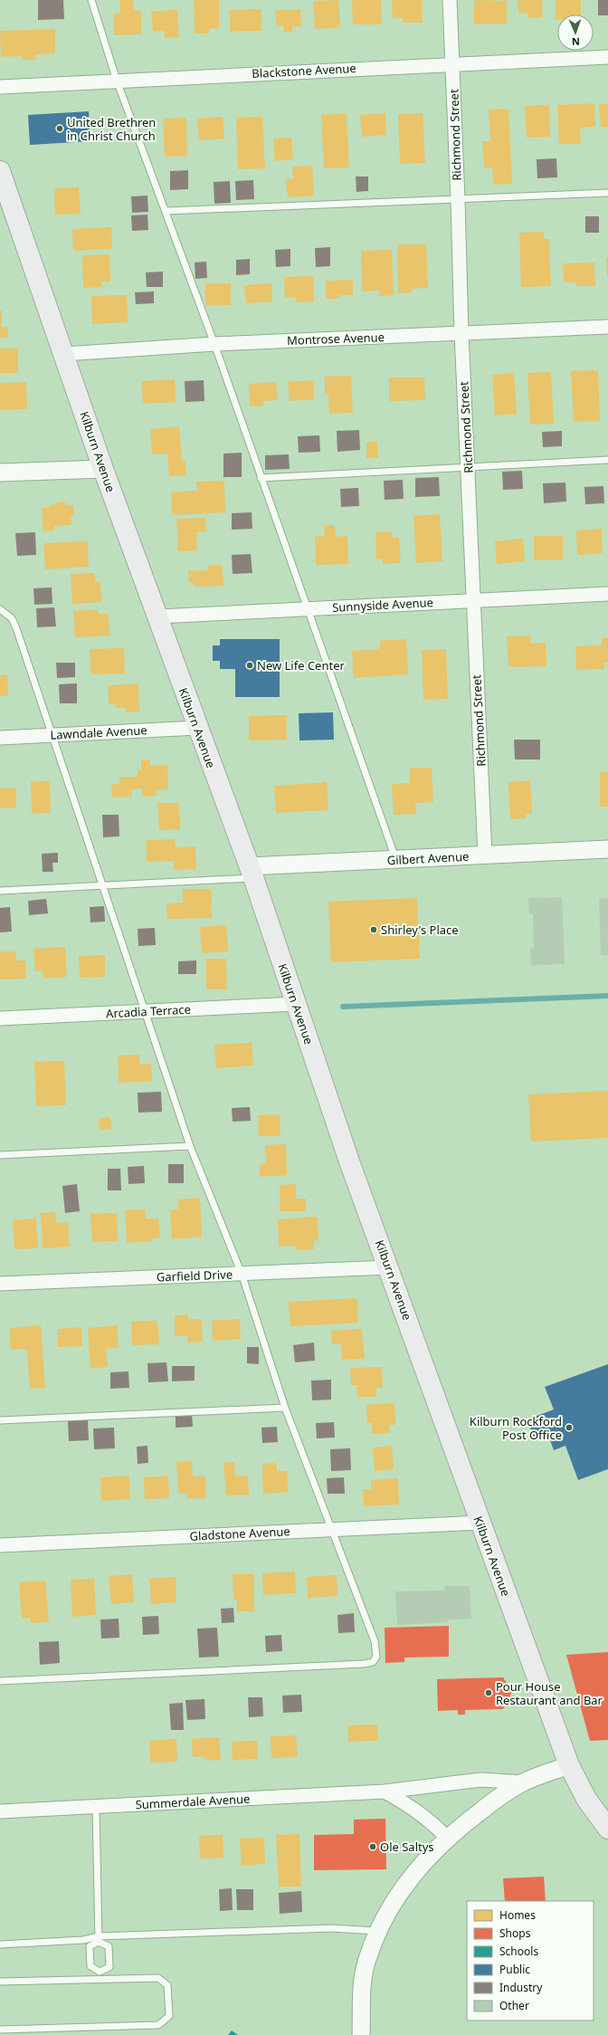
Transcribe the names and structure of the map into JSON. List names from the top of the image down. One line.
{"streets":{"main road":["Kilburn Avenue"],"street":["Blackstone Avenue","Richmond Street","Montrose Avenue","Sunnyside Avenue","Lawndale Avenue","Gilbert Avenue","Arcadia Terrace","Garfield Drive","Gladstone Avenue","Summerdale Avenue"]},"crossings":[["Blackstone Avenue","Richmond Street"],["Richmond Street","Montrose Avenue"],["Richmond Street","Sunnyside Avenue"],["Richmond Street","Gilbert Avenue"],["Montrose Avenue","Kilburn Avenue"],["Kilburn Avenue","Sunnyside Avenue"],["Kilburn Avenue","Lawndale Avenue"],["Kilburn Avenue","Gilbert Avenue"],["Kilburn Avenue","Arcadia Terrace"],["Kilburn Avenue","Garfield Drive"],["Kilburn Avenue","Gladstone Avenue"]],"places":["United Brethren in Christ Church","New Life Center","Shirley's Place","Kilburn Rockford Post Office","Pour House Restaurant and Bar","Ole Saltys"],"legend":["Homes","Shops","Schools","Public","Industry","Other"],"north":"bottom"}
